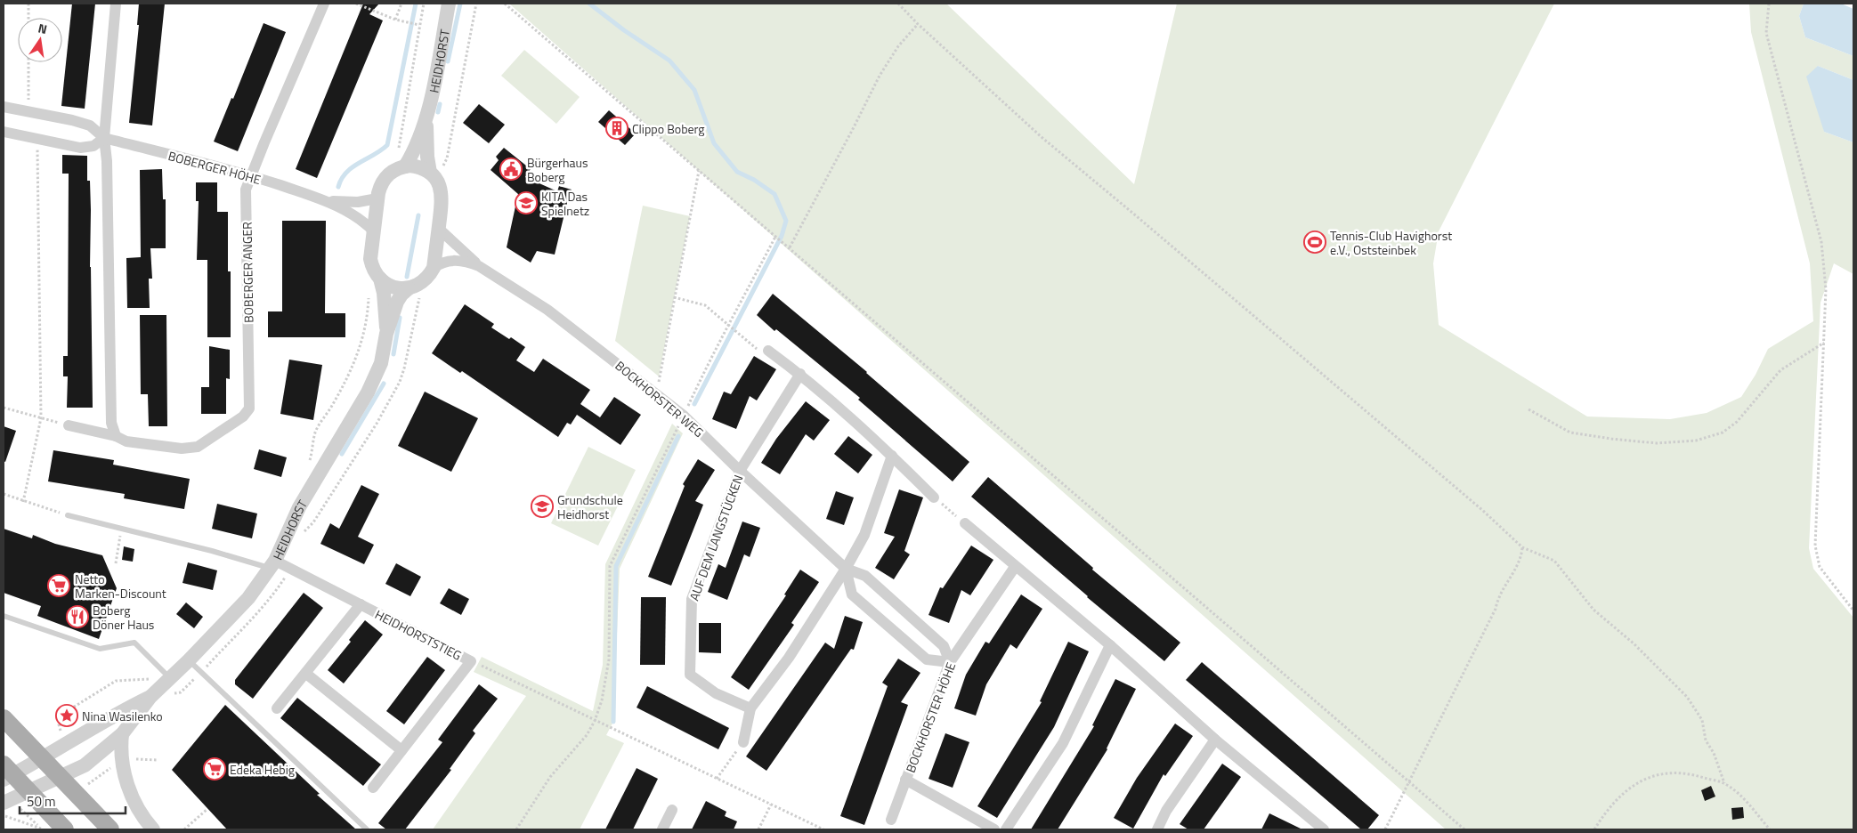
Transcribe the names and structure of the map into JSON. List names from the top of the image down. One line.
{"streets":{"street":["HEIDHORST","BOBERGER HÖHE","BOBERGER ANGER","BOCKHORSTER WEG","AUF DEM LANGSTÜCKEN","HEIDHORSTSTIEG","BOCKHORSTER HÖHE"]},"crossings":[["HEIDHORST","BOBERGER HÖHE"],["HEIDHORST","BOCKHORSTER WEG"],["HEIDHORST","HEIDHORSTSTIEG"],["BOBERGER HÖHE","BOBERGER ANGER"],["BOCKHORSTER WEG","AUF DEM LANGSTÜCKEN"],["BOCKHORSTER WEG","BOCKHORSTER HÖHE"]],"places":{"building":["Clippo Boberg"],"public building":["Bürgerhaus Boberg"],"school or university":["KITA Das Spielnetz","Grundschule Heidhorst"],"sports":["Tennis-Club Havighorst e.V., Oststeinbek"],"supermarket":["Netto Marken-Discount","Edeka Hebig"],"restaurant":["Boberg Döner Haus"],"place":["Nina Wasilenko"]},"scale_bar":"50 m","north":"top"}
